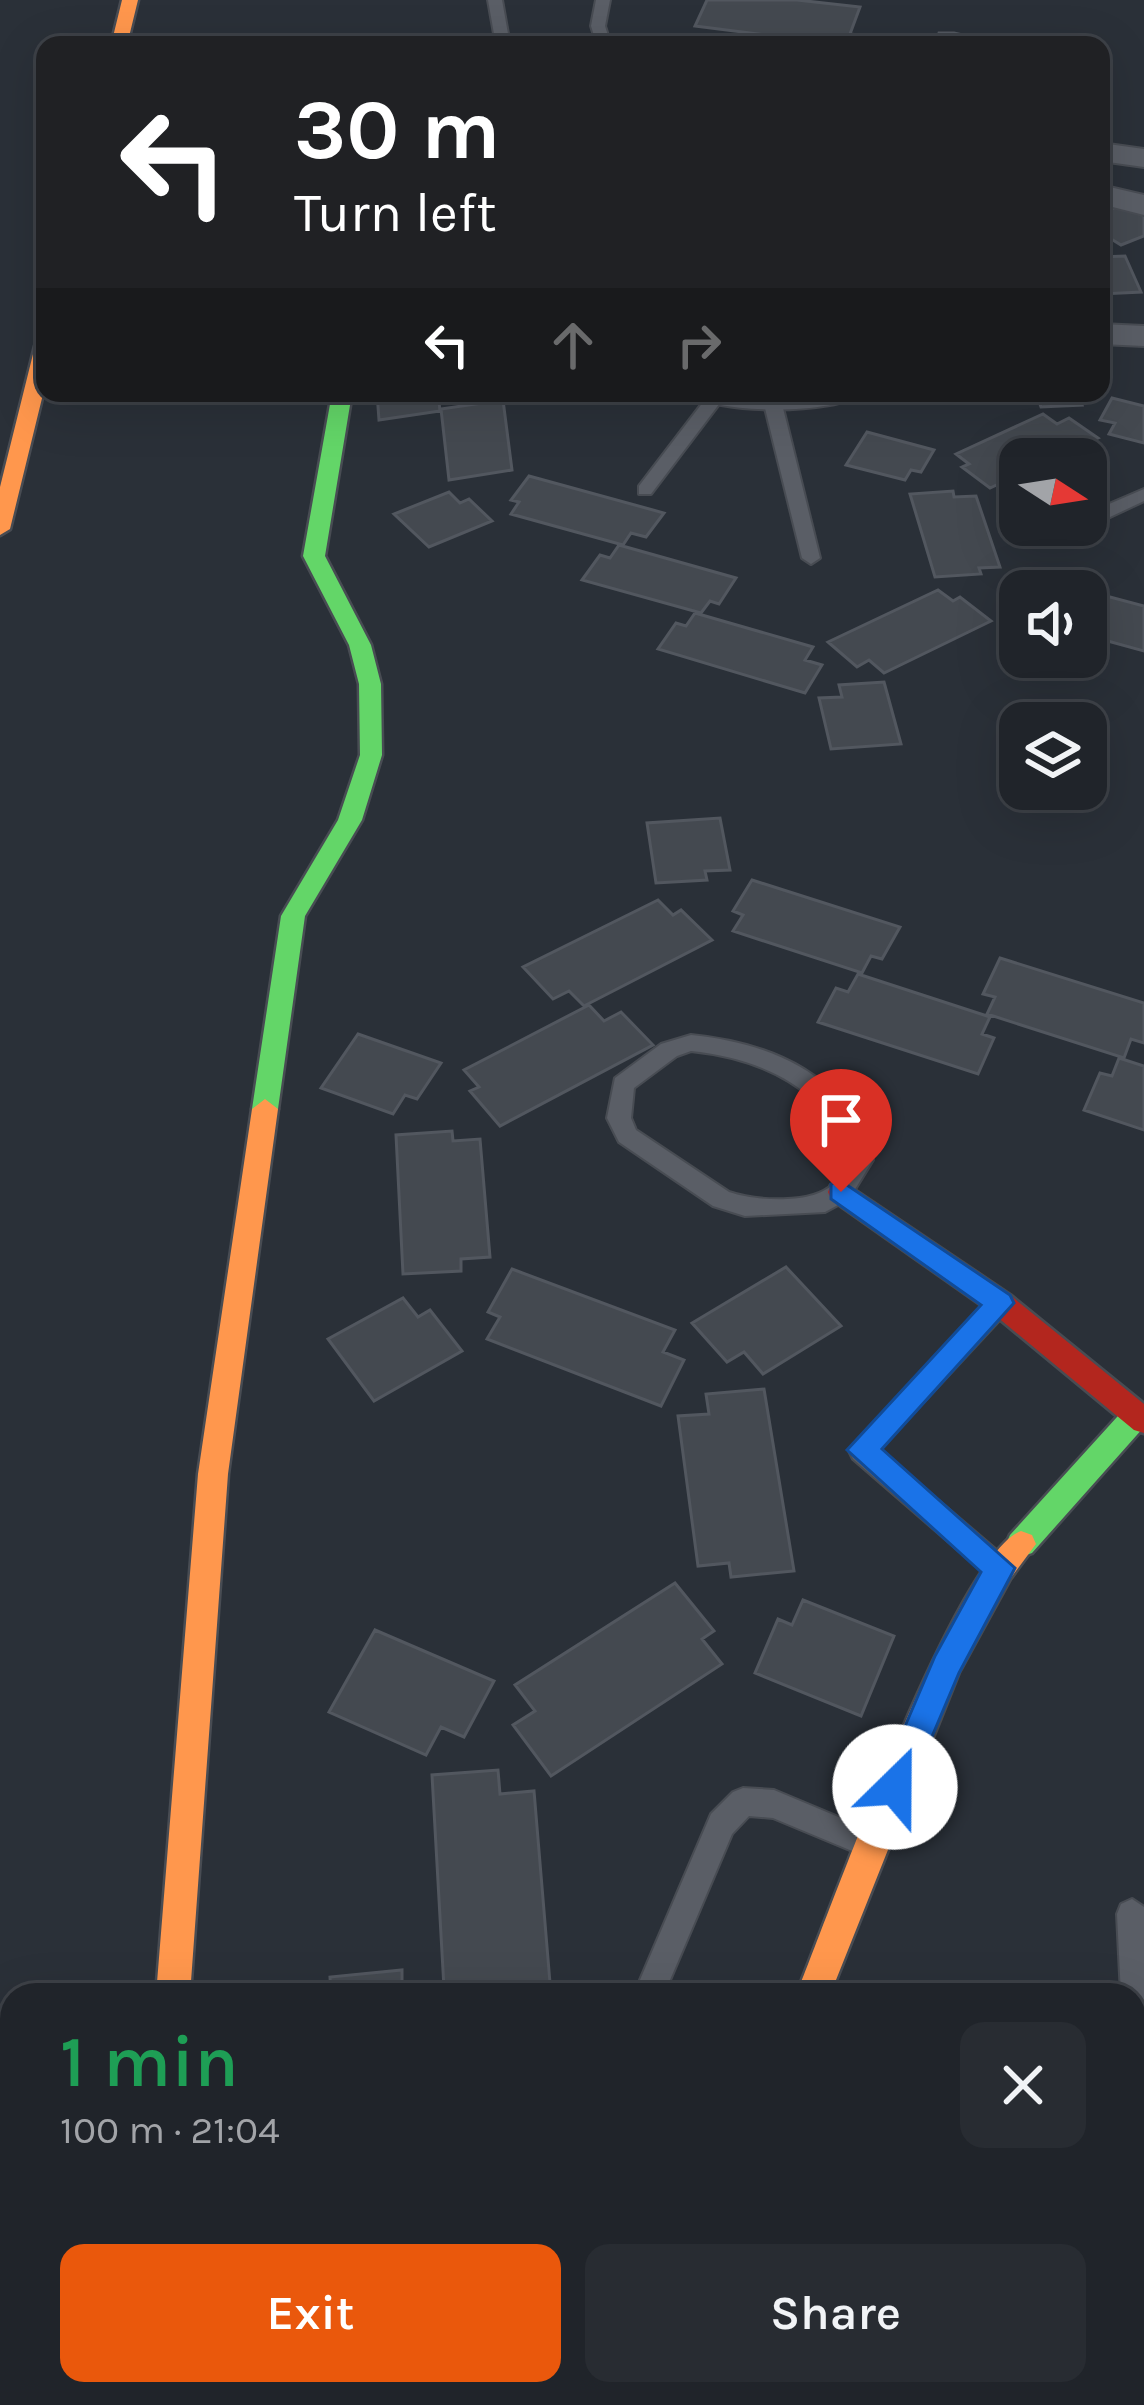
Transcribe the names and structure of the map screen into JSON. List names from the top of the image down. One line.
{"north":"right","page":{"turn":["30 m","Turn left"],"heading":["1 min","100 m · 21:04"],"buttons":["Exit","Share"]}}
